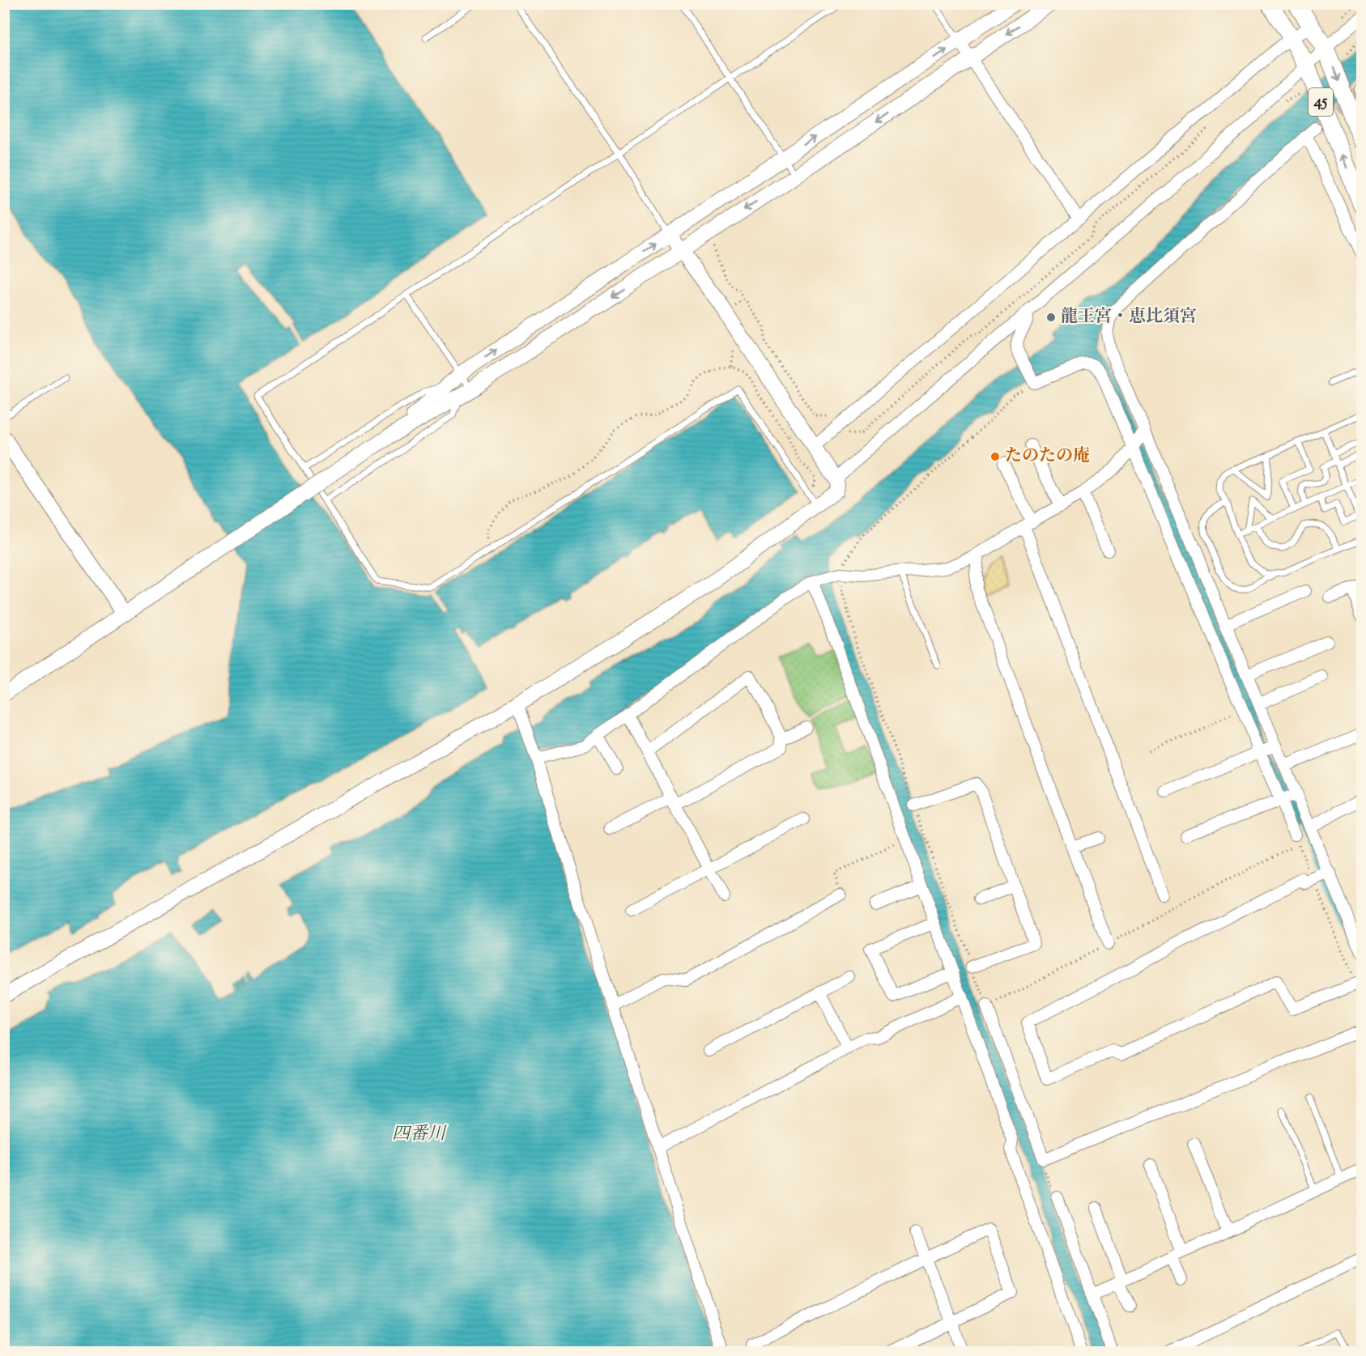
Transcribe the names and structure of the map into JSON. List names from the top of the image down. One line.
{"streets":{"main road":["45"]},"water":["四番川"],"places":["龍王宮・恵比須宮","たのたの庵"]}
